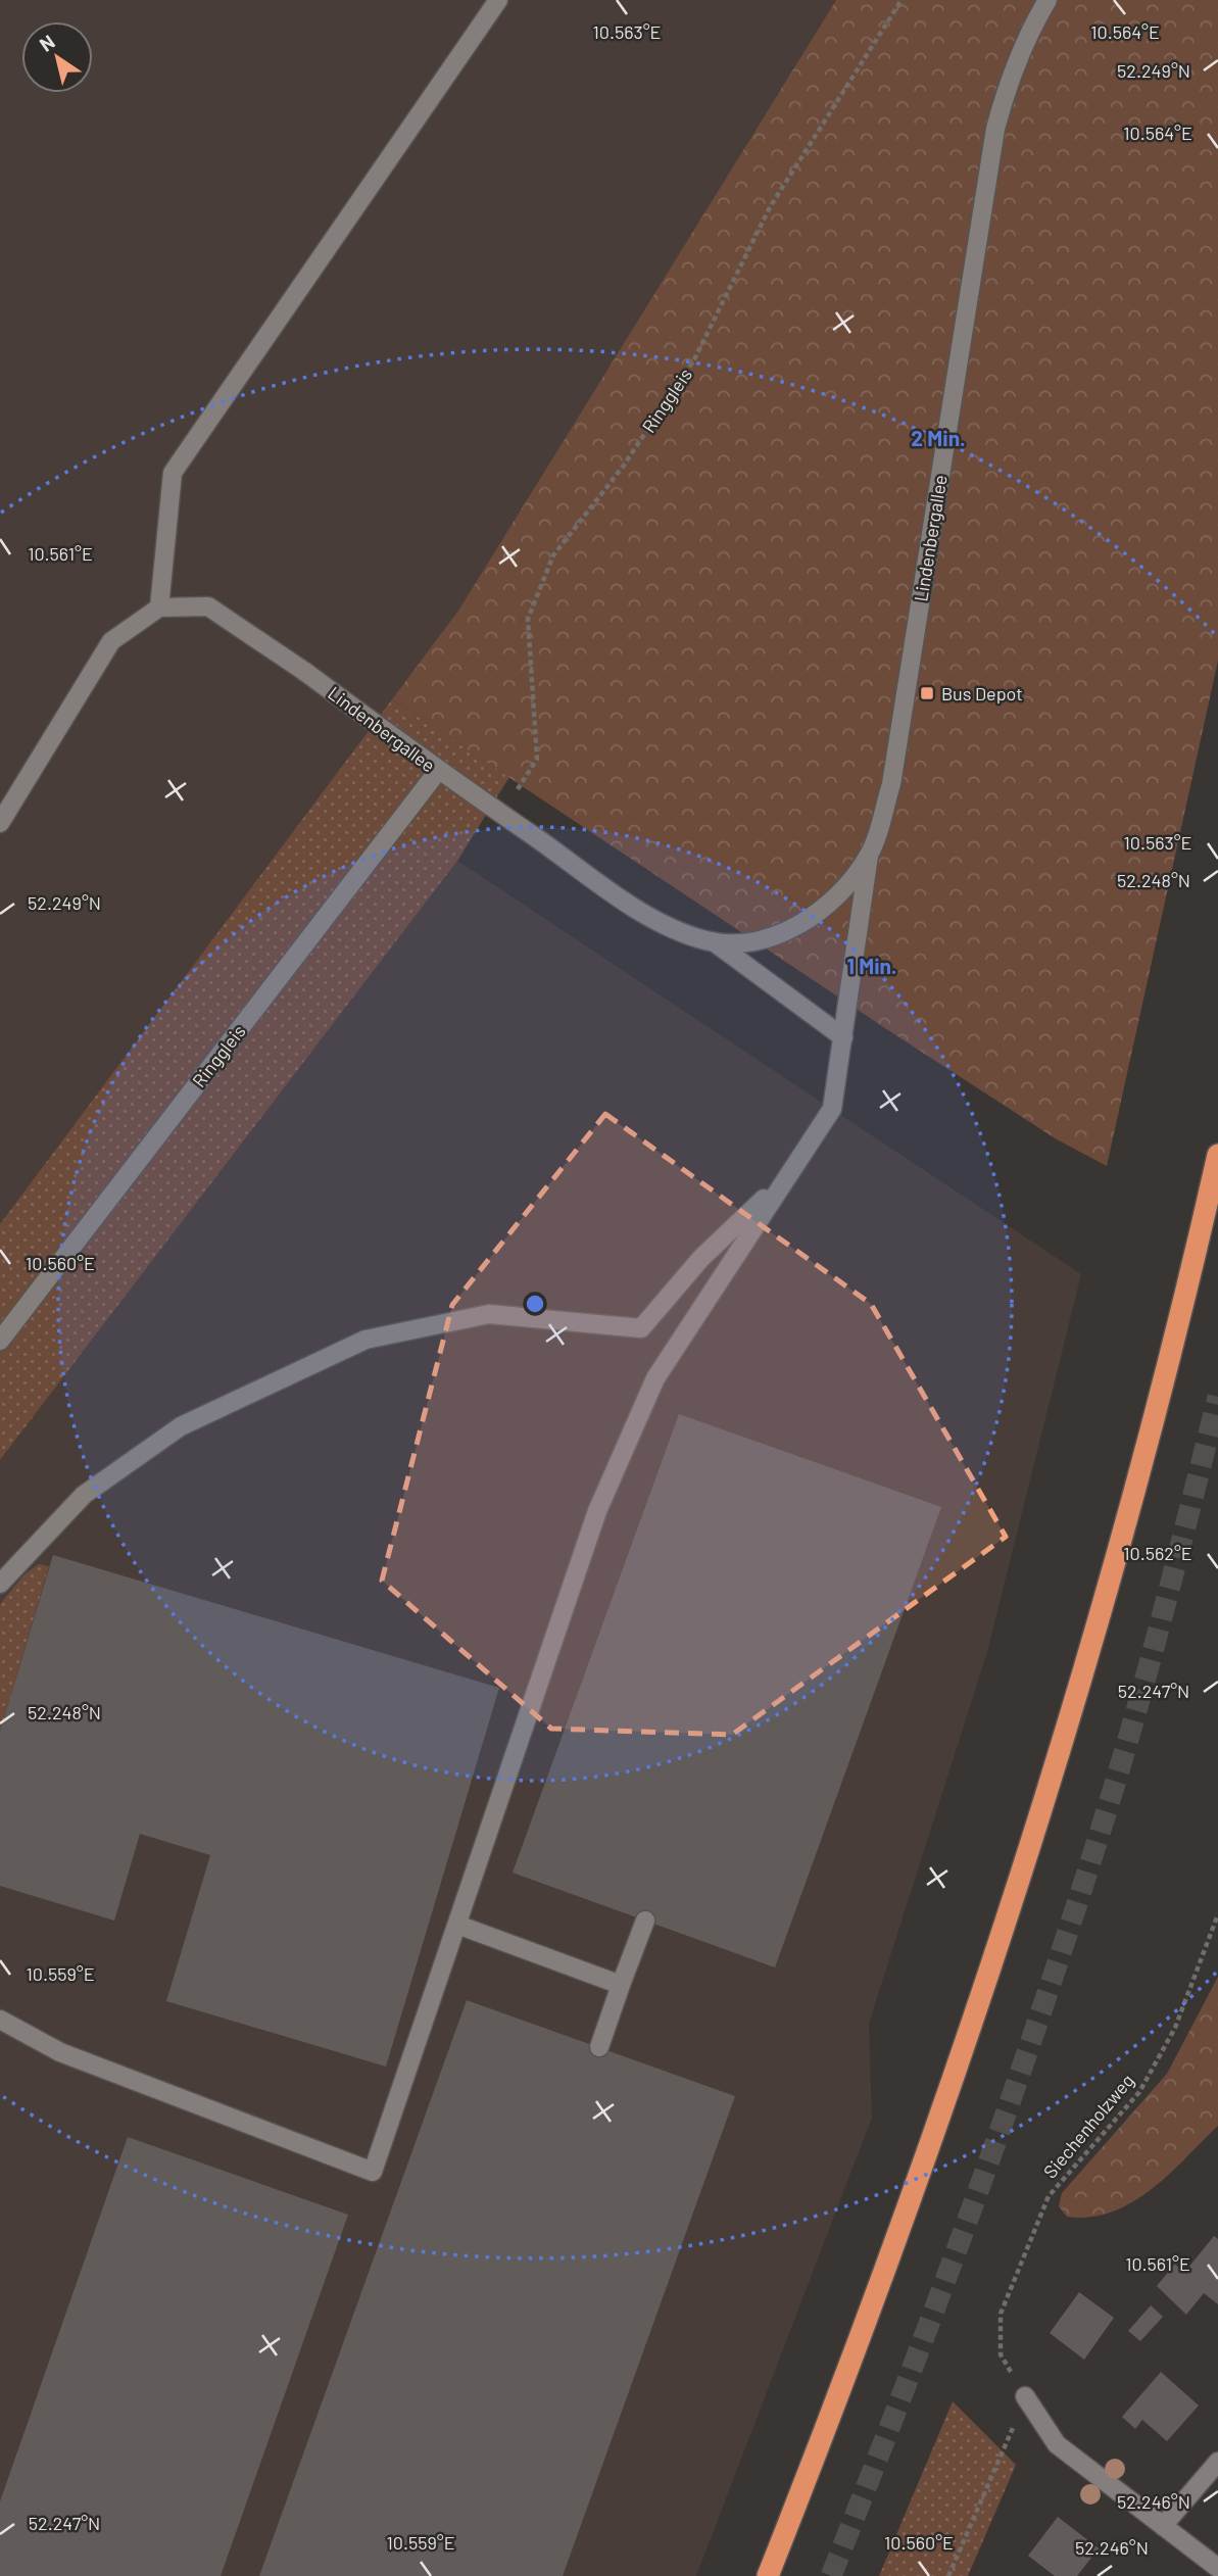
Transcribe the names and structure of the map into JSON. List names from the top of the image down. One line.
{"streets":{"street":["Ringgleis","Lindenbergallee"],"path":["Siechenholzweg"]},"crossings":[["Ringgleis","Lindenbergallee"]],"places":{"transit":["Bus Depot"]},"north":"top left","coordinates":["10.564°E","10.563°E","52.249°N","10.561°E","52.248°N","10.560°E","10.562°E","52.247°N","10.559°E","52.246°N"],"rings":["2 Min.","1 Min."]}
